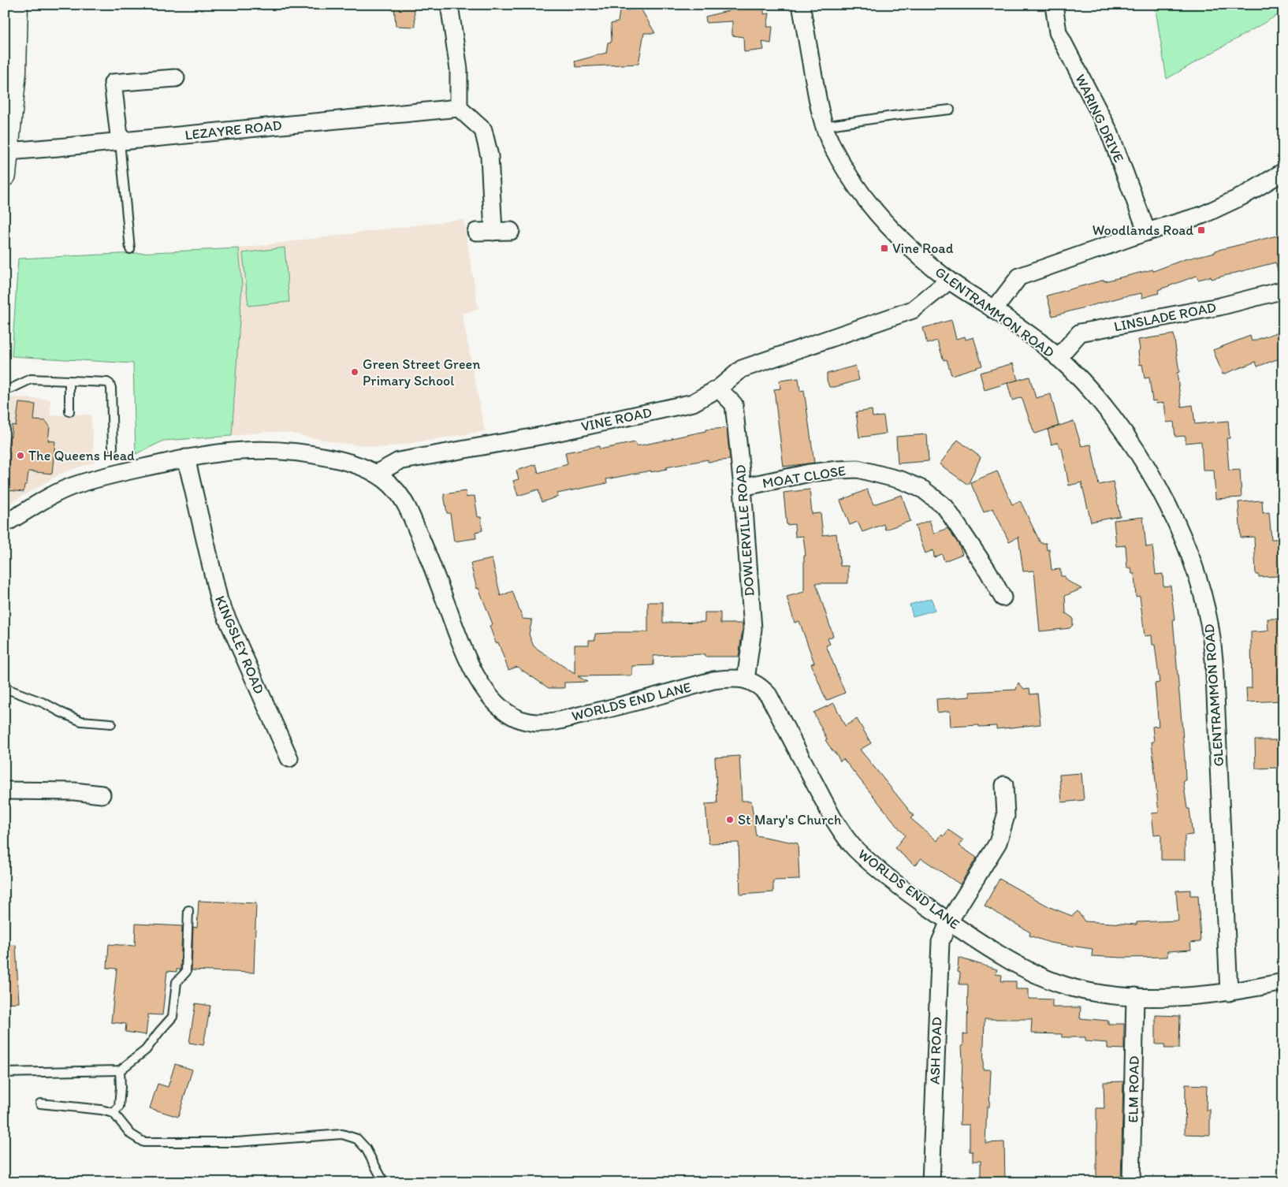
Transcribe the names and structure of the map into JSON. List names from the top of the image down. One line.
{"streets":{"street":["WARING DRIVE","LEZAYRE ROAD","GLENTRAMMON ROAD","LINSLADE ROAD","VINE ROAD","MOAT CLOSE","DOWLERVILLE ROAD","KINGSLEY ROAD","WORLDS END LANE","ASH ROAD","ELM ROAD"]},"crossings":[["GLENTRAMMON ROAD","LINSLADE ROAD"],["GLENTRAMMON ROAD","VINE ROAD"],["GLENTRAMMON ROAD","WORLDS END LANE"],["VINE ROAD","DOWLERVILLE ROAD"],["VINE ROAD","WORLDS END LANE"],["MOAT CLOSE","DOWLERVILLE ROAD"],["DOWLERVILLE ROAD","WORLDS END LANE"],["KINGSLEY ROAD","WORLDS END LANE"],["WORLDS END LANE","ASH ROAD"],["WORLDS END LANE","ELM ROAD"]],"places":{"transit":["Woodlands Road","Vine Road"],"other":["Green Street Green Primary School","The Queens Head","St Mary's Church"]}}
